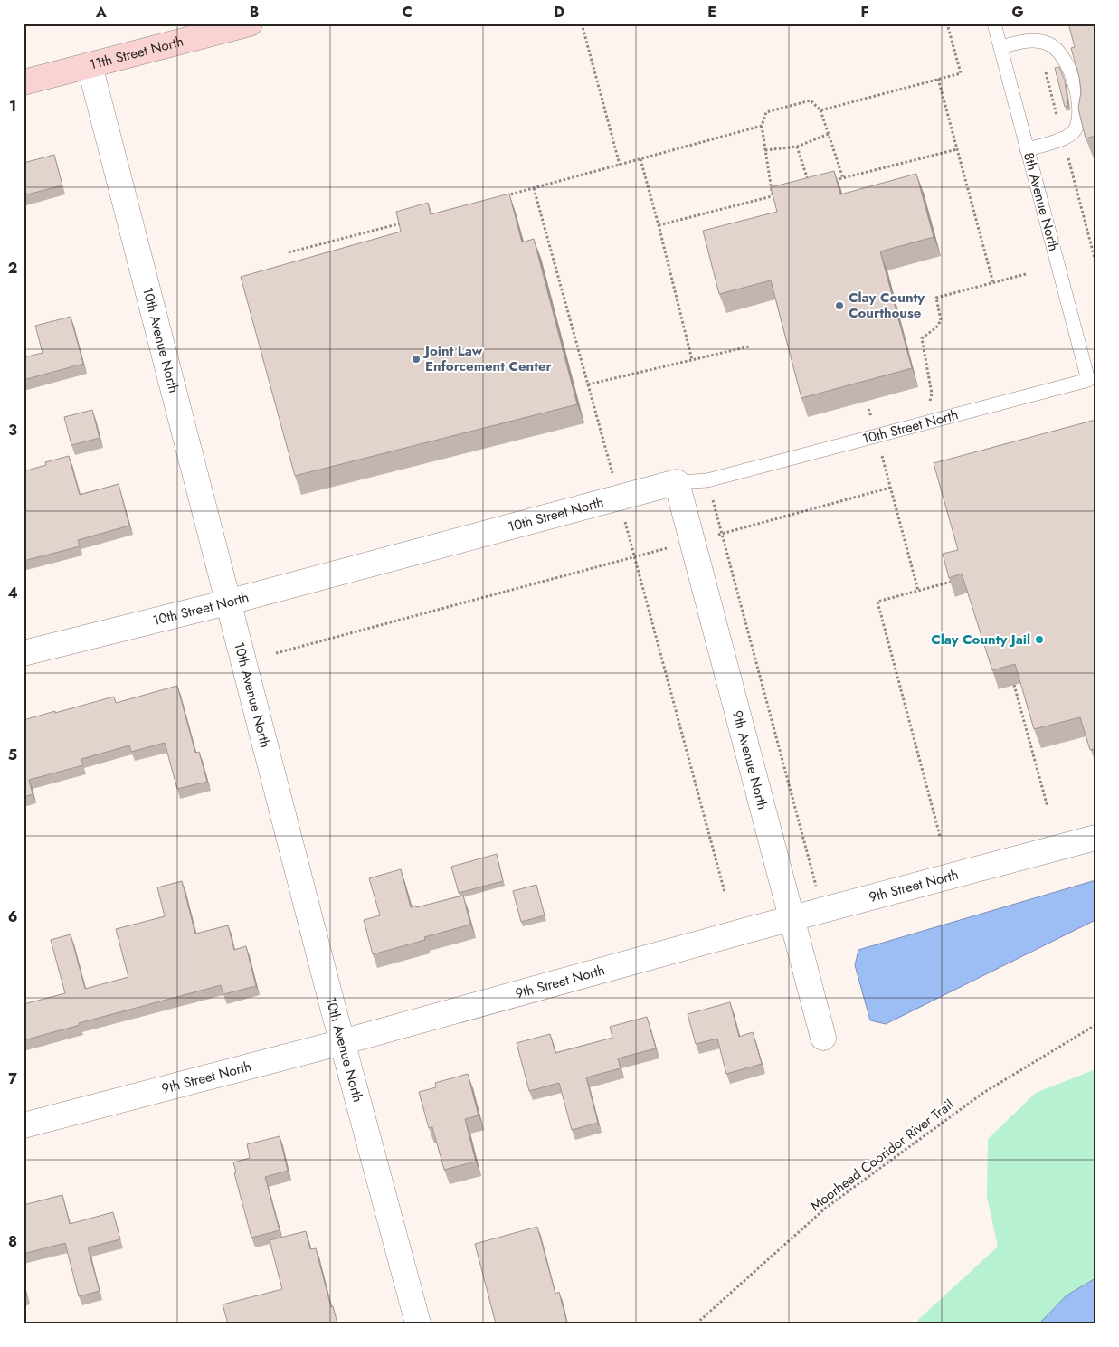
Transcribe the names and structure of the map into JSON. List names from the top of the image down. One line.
{"streets":{"street":["11th Street North","10th Avenue North","10th Street North","9th Avenue North","9th Street North"],"lane":["8th Avenue North"],"path":["Moorhead Cooridor River Trail"]},"crossings":[["11th Street North","10th Avenue North"],["8th Avenue North","10th Street North"],["10th Avenue North","10th Street North"],["10th Avenue North","9th Street North"],["10th Street North","9th Avenue North"],["9th Avenue North","9th Street North"]],"places":["Clay County Courthouse","Joint Law Enforcement Center","Clay County Jail"],"grid":{"columns":["A","B","C","D","E","F","G"],"rows":["1","2","3","4","5","6","7","8"]}}
